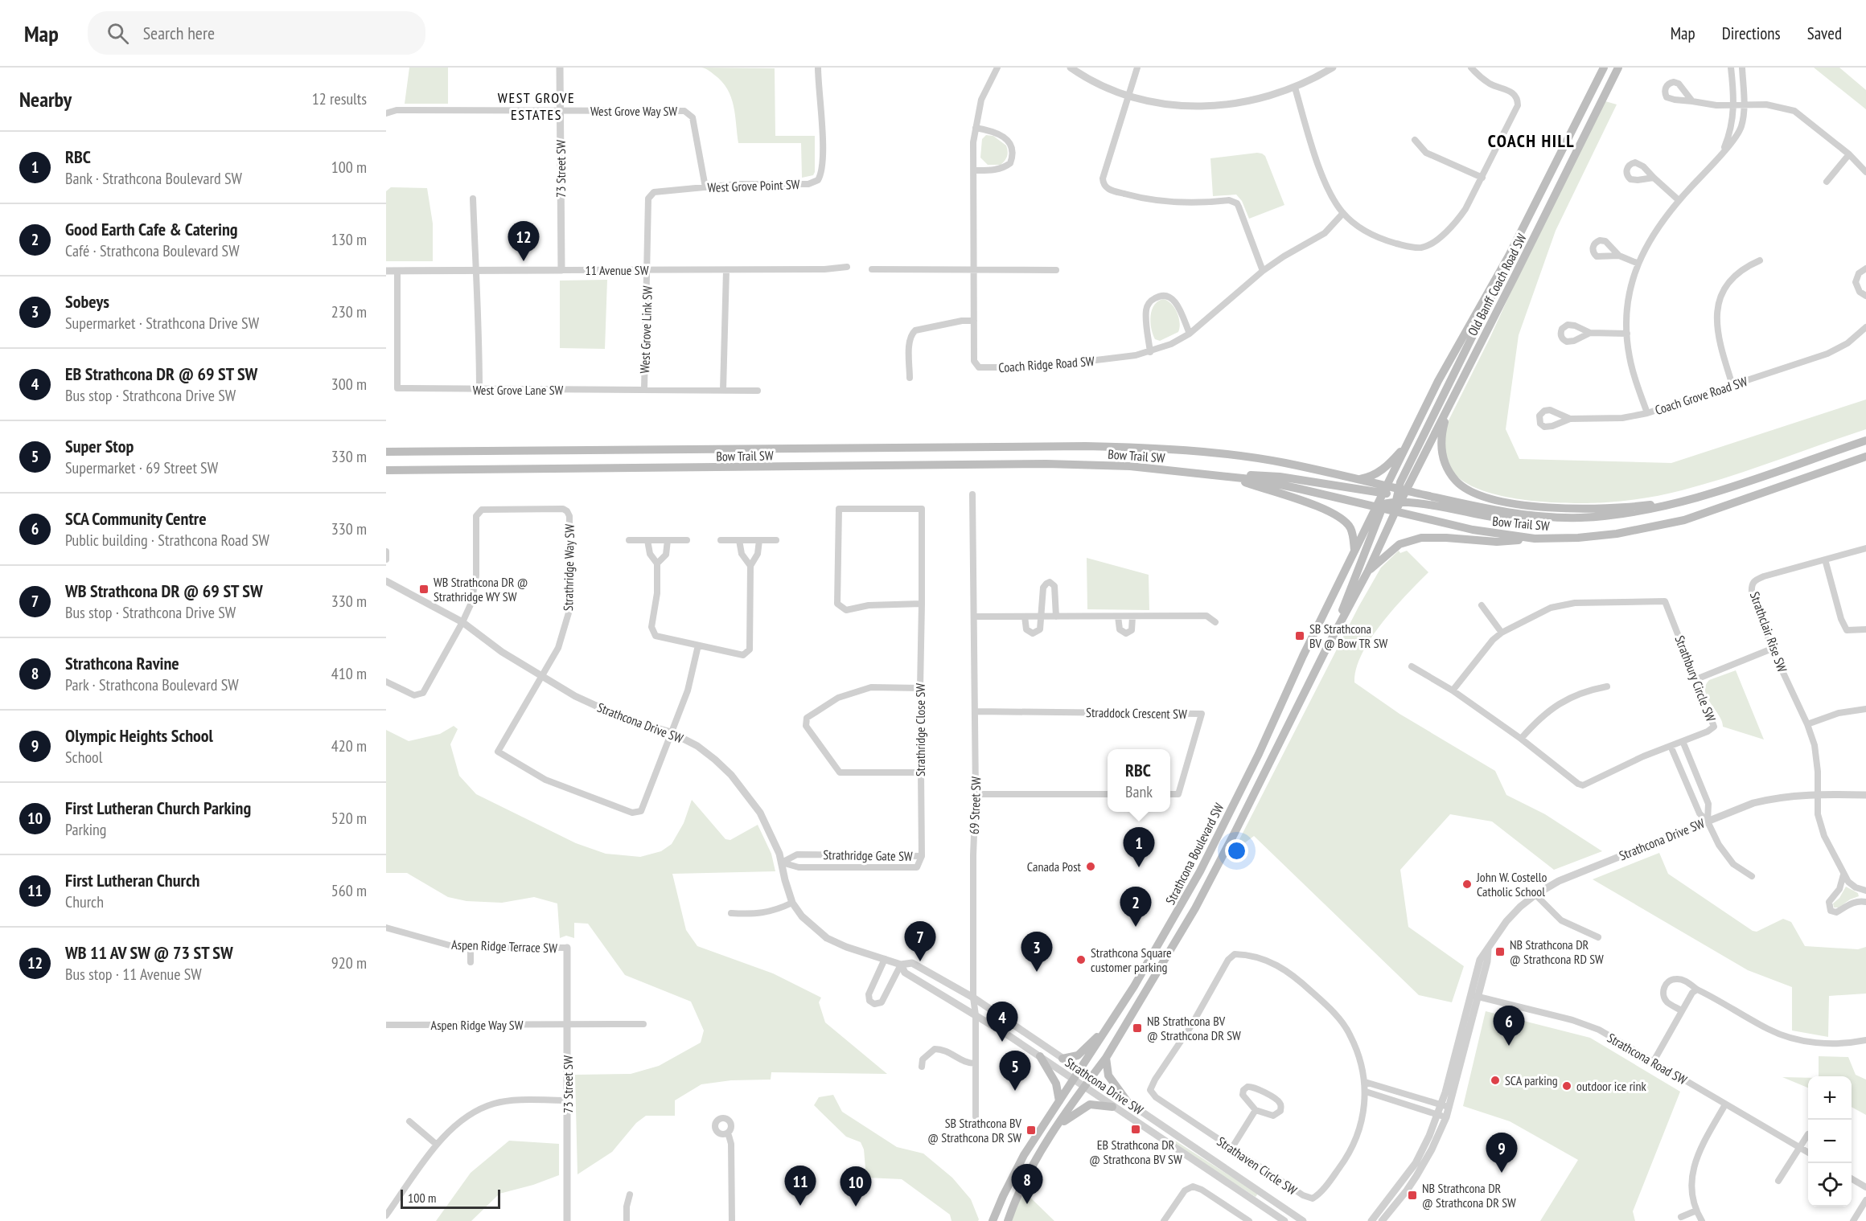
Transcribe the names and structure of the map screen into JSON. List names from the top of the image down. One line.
{"streets":{"main road":["Old Banff Coach Road SW","Bow Trail SW","Strathcona Boulevard SW"],"street":["West Grove Way SW","73 Street SW","West Grove Point SW","11 Avenue SW","West Grove Link SW","Coach Ridge Road SW","West Grove Lane SW","Coach Grove Road SW","Strathridge Way SW","Strathclair Rise SW","Strathbury Circle SW","Straddock Crescent SW","Strathcona Drive SW","Strathridge Close SW","69 Street SW","Strathridge Gate SW","Aspen Ridge Terrace SW","Aspen Ridge Way SW","Strathcona Road SW","Strathaven Circle SW"]},"crossings":[["West Grove Way SW","73 Street SW"],["West Grove Way SW","West Grove Point SW"],["73 Street SW","11 Avenue SW"],["73 Street SW","Aspen Ridge Terrace SW"],["73 Street SW","Aspen Ridge Way SW"],["West Grove Point SW","11 Avenue SW"],["West Grove Point SW","West Grove Link SW"],["11 Avenue SW","West Grove Link SW"],["11 Avenue SW","West Grove Lane SW"],["Old Banff Coach Road SW","Bow Trail SW"],["Old Banff Coach Road SW","Strathcona Boulevard SW"],["West Grove Link SW","West Grove Lane SW"],["Bow Trail SW","Strathcona Boulevard SW"],["Strathridge Way SW","Strathcona Drive SW"],["Strathclair Rise SW","Strathcona Drive SW"],["Straddock Crescent SW","69 Street SW"],["Strathcona Drive SW","69 Street SW"],["Strathcona Drive SW","Strathcona Boulevard SW"],["Strathcona Drive SW","Strathridge Gate SW"],["Strathcona Drive SW","Strathcona Road SW"],["Strathridge Close SW","Strathridge Gate SW"]],"districts":["WEST GROVE ESTATES","COACH HILL"],"places":{"transit":["WB Strathcona DR @ Strathridge WY SW","SB Strathcona BV @ Bow TR SW","NB Strathcona DR @ Strathcona RD SW","NB Strathcona BV @ Strathcona DR SW","EB Strathcona DR @ Strathcona BV SW","SB Strathcona BV @ Strathcona DR SW","NB Strathcona DR @ Strathcona DR SW"],"other":["Canada Post","John W. Costello Catholic School","Strathcona Square customer parking","SCA parking","outdoor ice rink"]},"scale_bar":"100 m","page":{"header":"Map","search":"Search here","nav":["Map","Directions","Saved"],"heading":["Nearby","12 results"],"list":[{"mark":"1","name":"RBC","note":"Bank · Strathcona Boulevard SW","value":"100 m"},{"mark":"2","name":"Good Earth Cafe & Catering","note":"Café · Strathcona Boulevard SW","value":"130 m"},{"mark":"3","name":"Sobeys","note":"Supermarket · Strathcona Drive SW","value":"230 m"},{"mark":"4","name":"EB Strathcona DR @ 69 ST SW","note":"Bus stop · Strathcona Drive SW","value":"300 m"},{"mark":"5","name":"Super Stop","note":"Supermarket · 69 Street SW","value":"330 m"},{"mark":"6","name":"SCA Community Centre","note":"Public building · Strathcona Road SW","value":"330 m"},{"mark":"7","name":"WB Strathcona DR @ 69 ST SW","note":"Bus stop · Strathcona Drive SW","value":"330 m"},{"mark":"8","name":"Strathcona Ravine","note":"Park · Strathcona Boulevard SW","value":"410 m"},{"mark":"9","name":"Olympic Heights School","note":"School","value":"420 m"},{"mark":"10","name":"First Lutheran Church Parking","note":"Parking","value":"520 m"},{"mark":"11","name":"First Lutheran Church","note":"Church","value":"560 m"},{"mark":"12","name":"WB 11 AV SW @ 73 ST SW","note":"Bus stop · 11 Avenue SW","value":"920 m"}],"pins":["12","1","2","7","3","4","6","5","9","8","11","10"],"popup":["RBC","Bank"],"map_buttons":["+","−"],"scale":"100 m"}}
